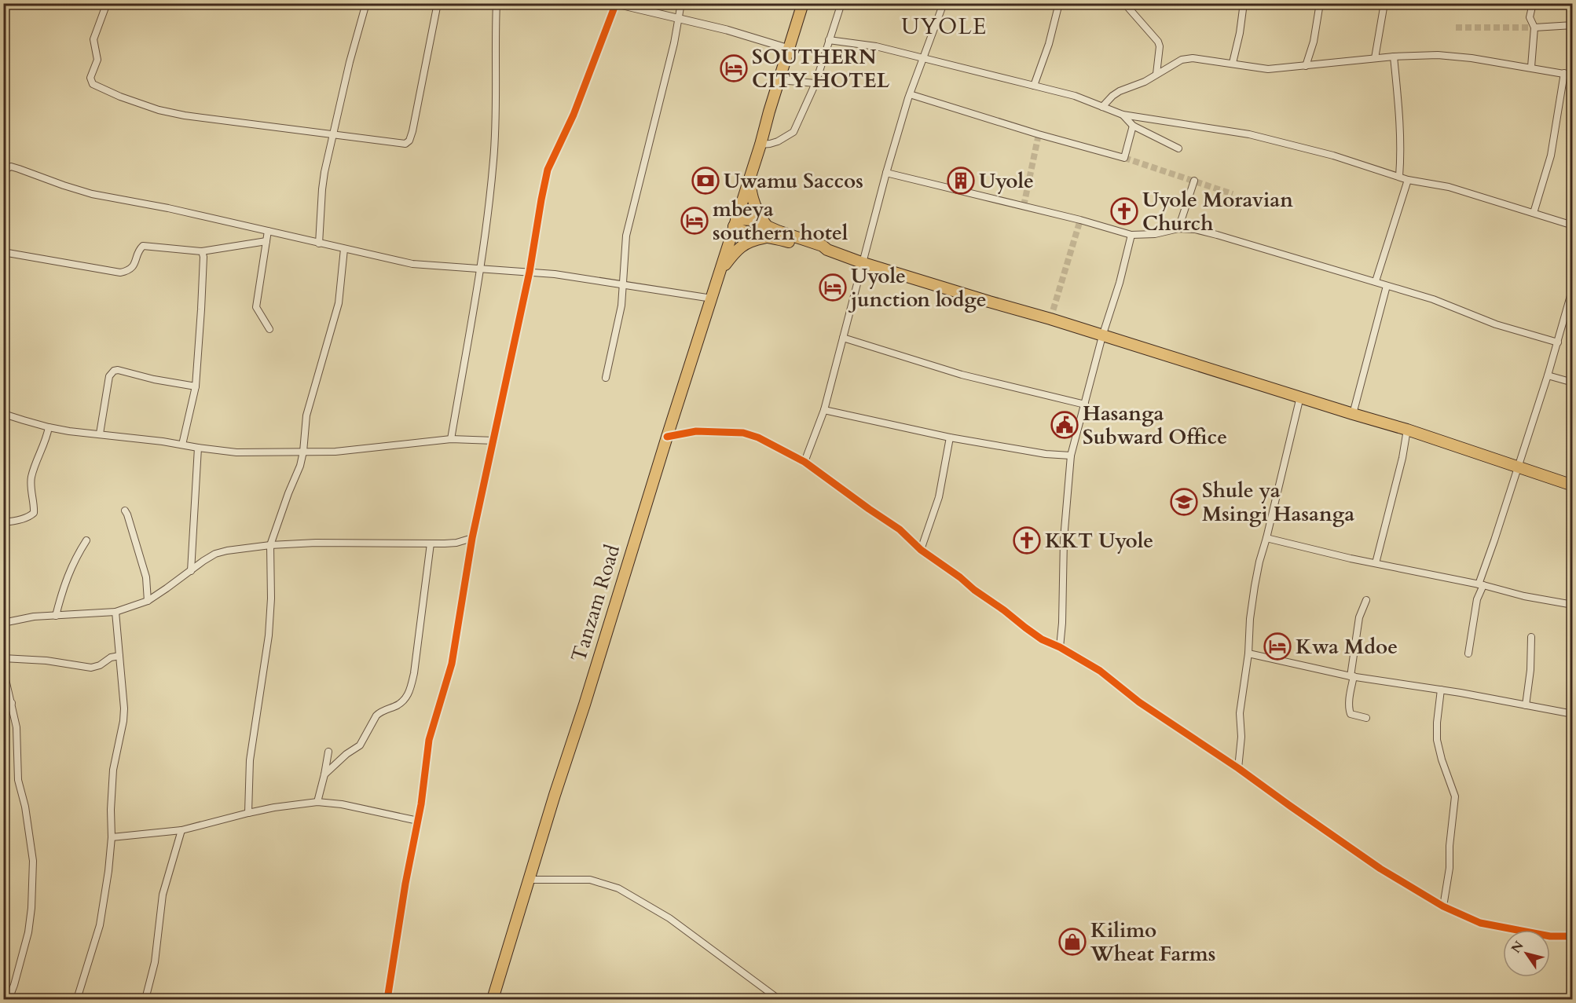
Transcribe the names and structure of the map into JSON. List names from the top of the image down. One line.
{"streets":{"highway":["Tanzam Road"]},"districts":["UYOLE"],"places":{"hotel":["SOUTHERN CITY HOTEL","mbeya southern hotel","Uyole junction lodge","Kwa Mdoe"],"bank":["Uwamu Saccos"],"building":["Uyole"],"church":["Uyole Moravian Church","KKT Uyole"],"public building":["Hasanga Subward Office"],"school or university":["Shule ya Msingi Hasanga"],"shop":["Kilimo Wheat Farms"]},"north":"top left"}
